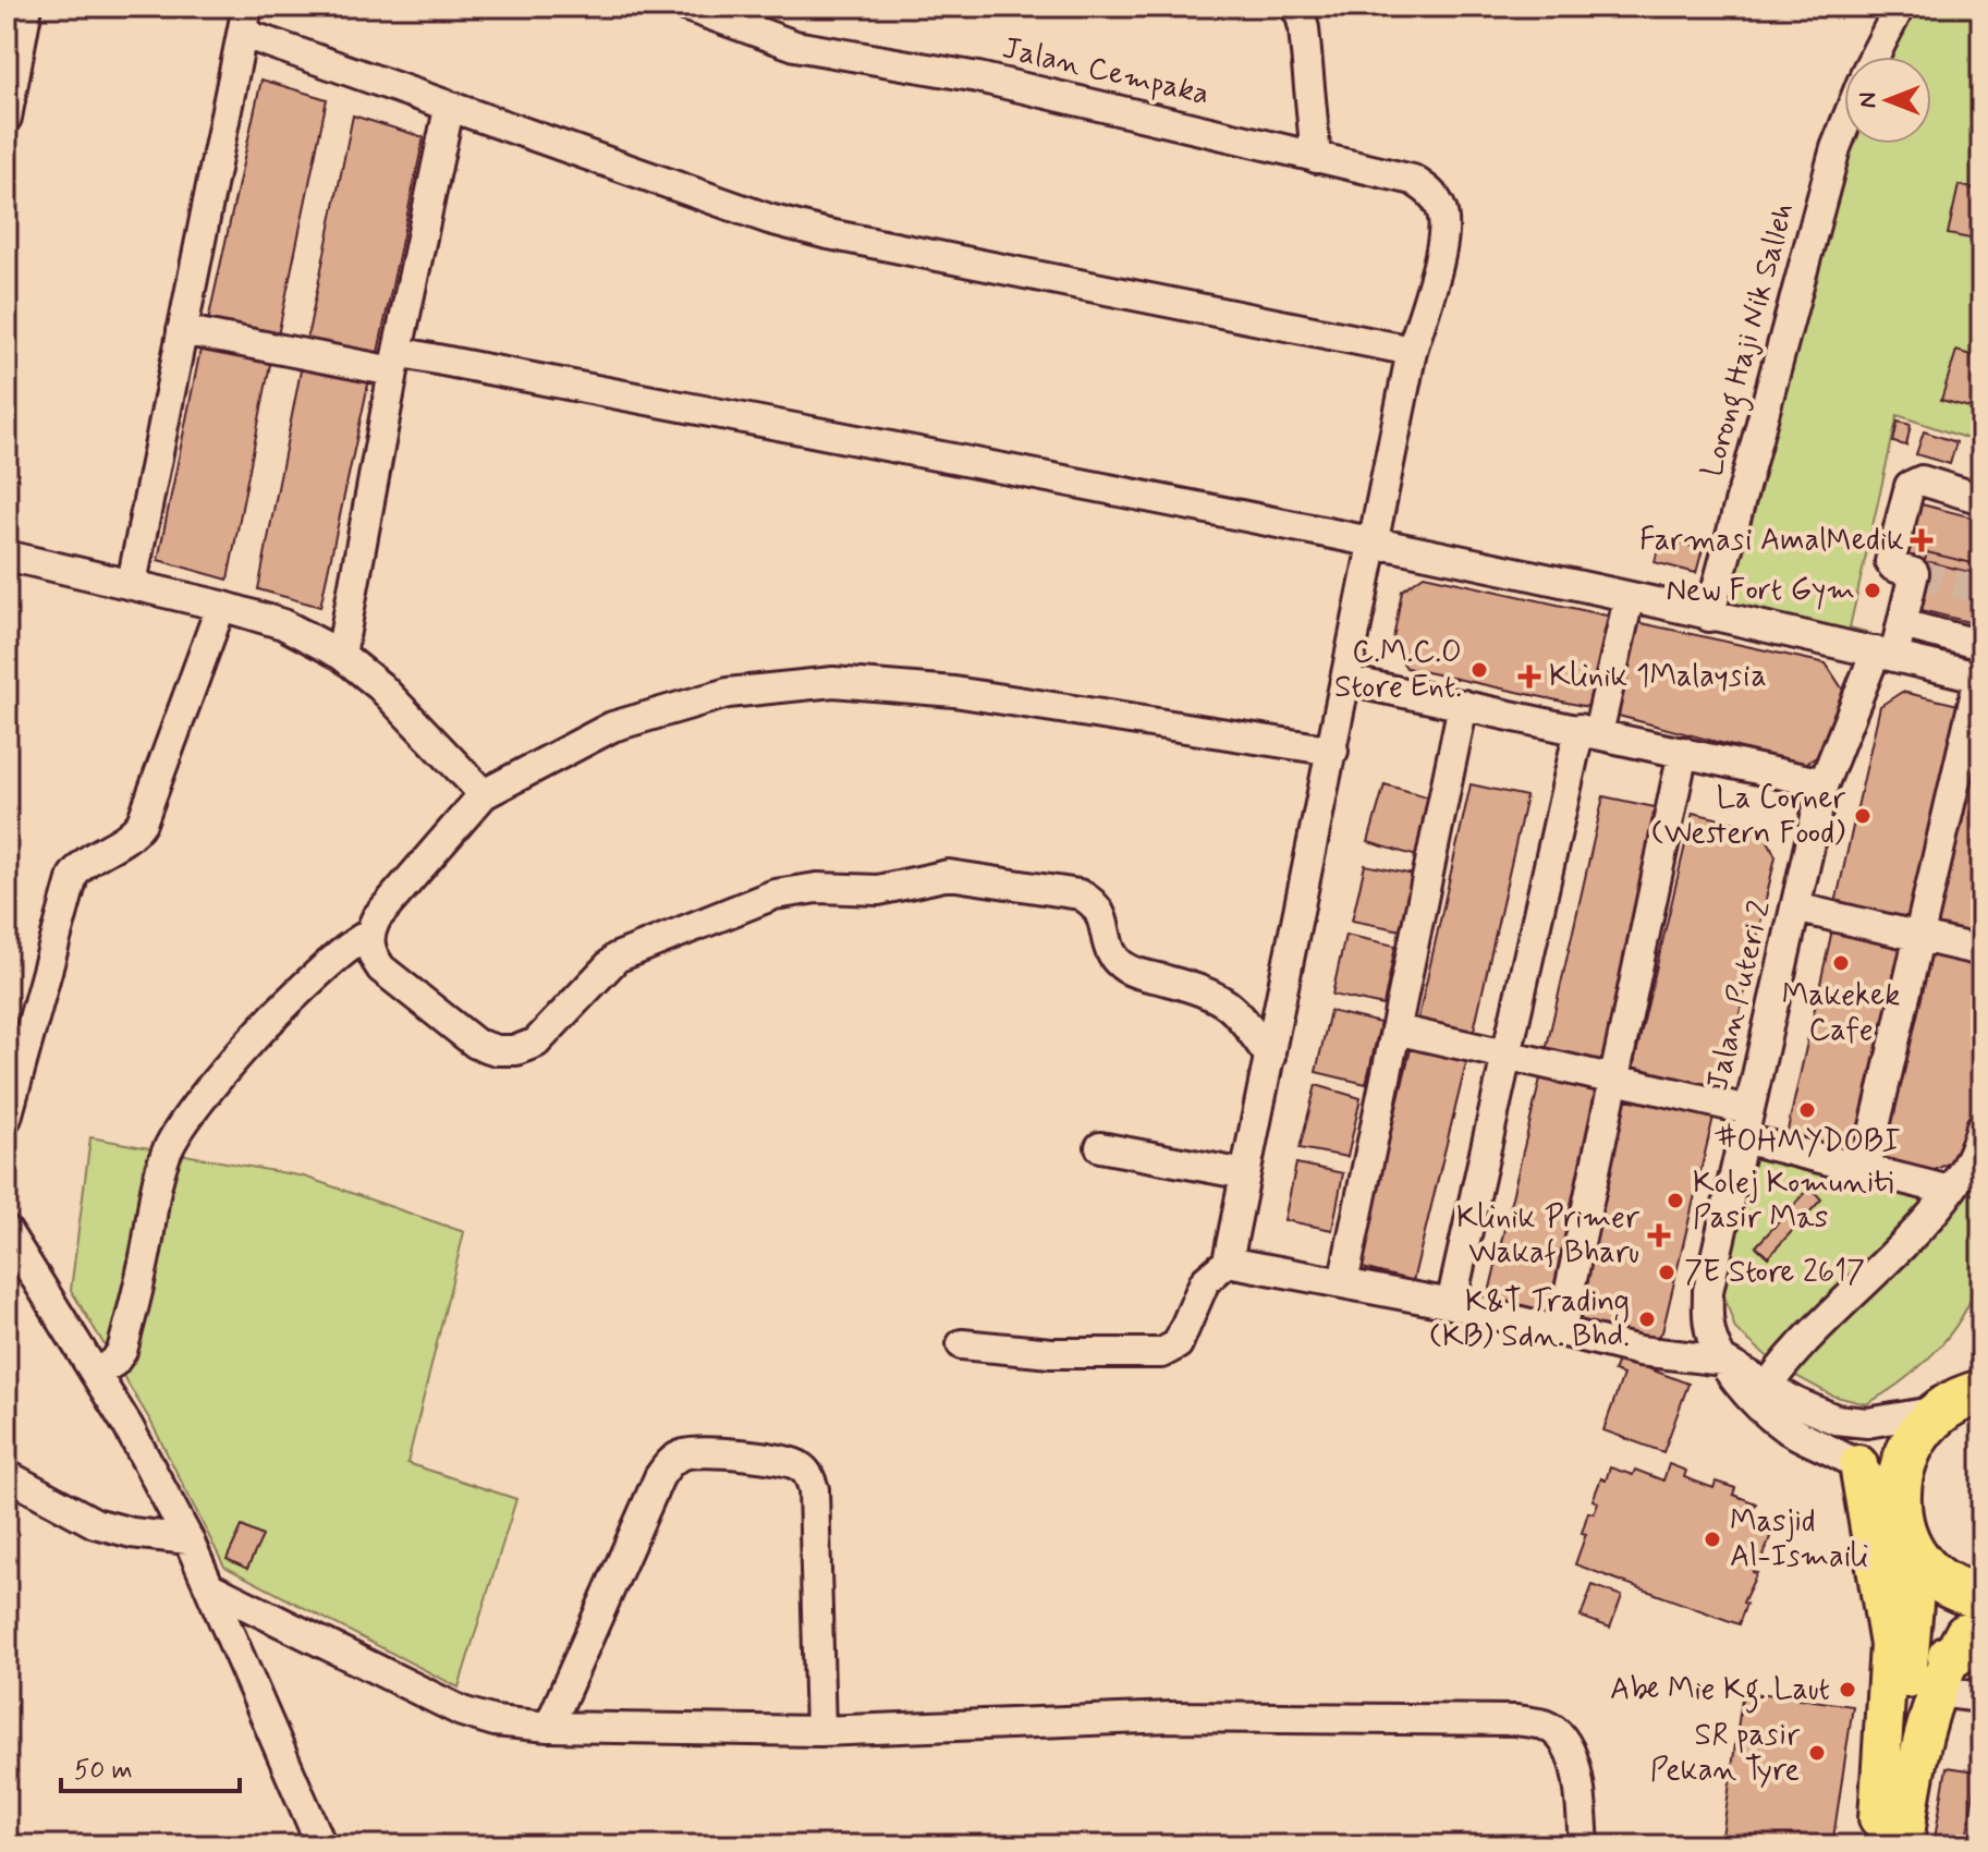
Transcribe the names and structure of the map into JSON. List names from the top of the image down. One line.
{"streets":{"street":["Jalan Cempaka","Lorong Haji Nik Salleh","Jalan Puteri 2"]},"places":{"health":["Farmasi AmalMedik","Klinik 1Malaysia","Klinik Primer Wakaf Bharu"],"other":["New Fort Gym","C.M.C.O Store Ent.","La Corner (Western Food)","Makekek Cafe","#OHMYDOBI","Kolej Komuniti Pasir Mas","7E Store 2617","K&T Trading (KB) Sdn. Bhd.","Masjid Al-Ismaili","Abe Mie Kg. Laut","SR pasir Pekan Tyre"]},"scale_bar":"50 m","north":"left"}
